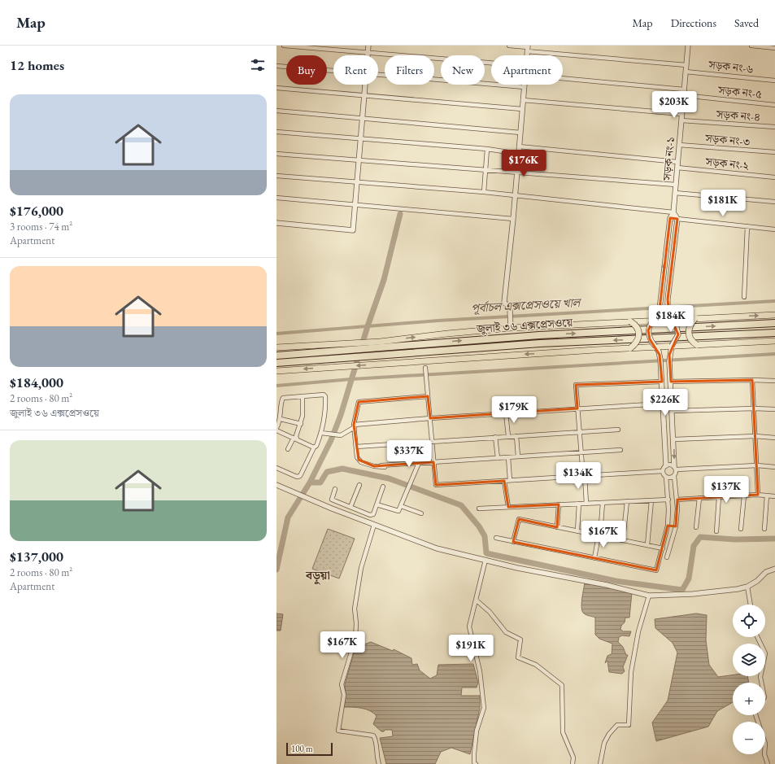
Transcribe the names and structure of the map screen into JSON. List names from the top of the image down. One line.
{"streets":{"highway":["জুলাই ৩৬ এক্সপ্রেসওয়ে"],"street":["সড়ক নং-৬","সড়ক নং-৫","সড়ক নং-৪","সড়ক নং-৩","সড়ক নং-১","সড়ক নং-২"]},"crossings":[["সড়ক নং-৬","সড়ক নং-১"],["সড়ক নং-৫","সড়ক নং-১"],["সড়ক নং-৪","সড়ক নং-১"],["সড়ক নং-৩","সড়ক নং-১"],["সড়ক নং-১","সড়ক নং-২"]],"districts":["বড়ুয়া"],"water":["পূর্বাচল এক্সপ্রেসওয়ে খাল"],"scale_bar":"100 m","page":{"header":"Map","nav":["Map","Directions","Saved"],"heading":"12 homes","chip":["Buy","Rent","Filters","New","Apartment"],"list":[{"name":"$176,000","note":"3 rooms · 74 m² · Apartment"},{"name":"$184,000","note":"2 rooms · 80 m² · জুলাই ৩৬ এক্সপ্রেসওয়ে"},{"name":"$137,000","note":"2 rooms · 80 m² · Apartment"}],"price":["$203K","$176K","$181K","$184K","$226K","$179K","$337K","$134K","$137K","$167K","$167K","$191K"],"map_buttons":["+","−"],"scale":"100 m"}}
